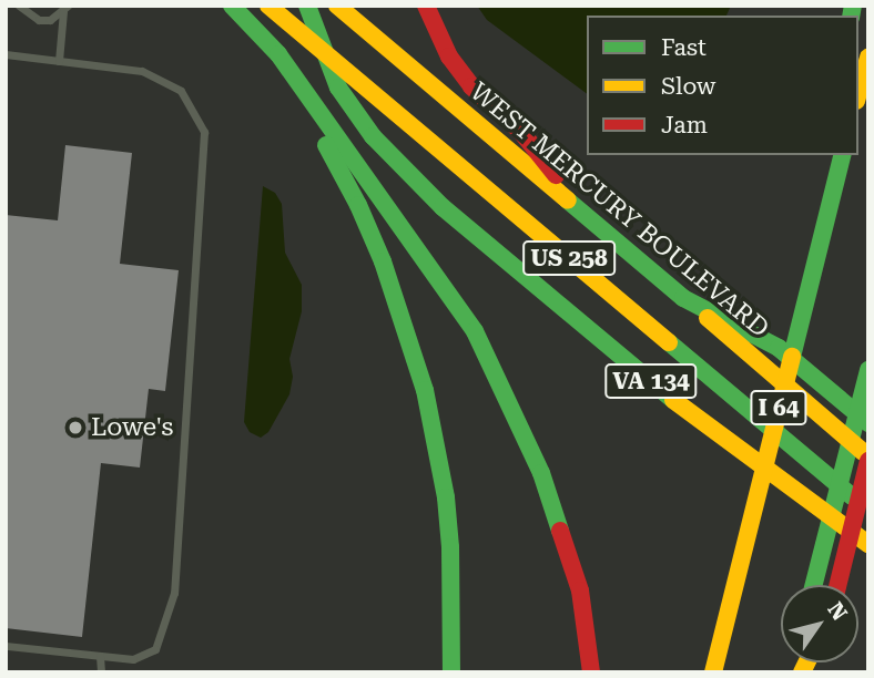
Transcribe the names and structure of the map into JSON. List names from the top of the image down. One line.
{"streets":{"main road":["WEST MERCURY BOULEVARD","US 258","VA 134","I 64"]},"places":["Lowe's"],"legend":["Fast","Slow","Jam"],"north":"top right"}
